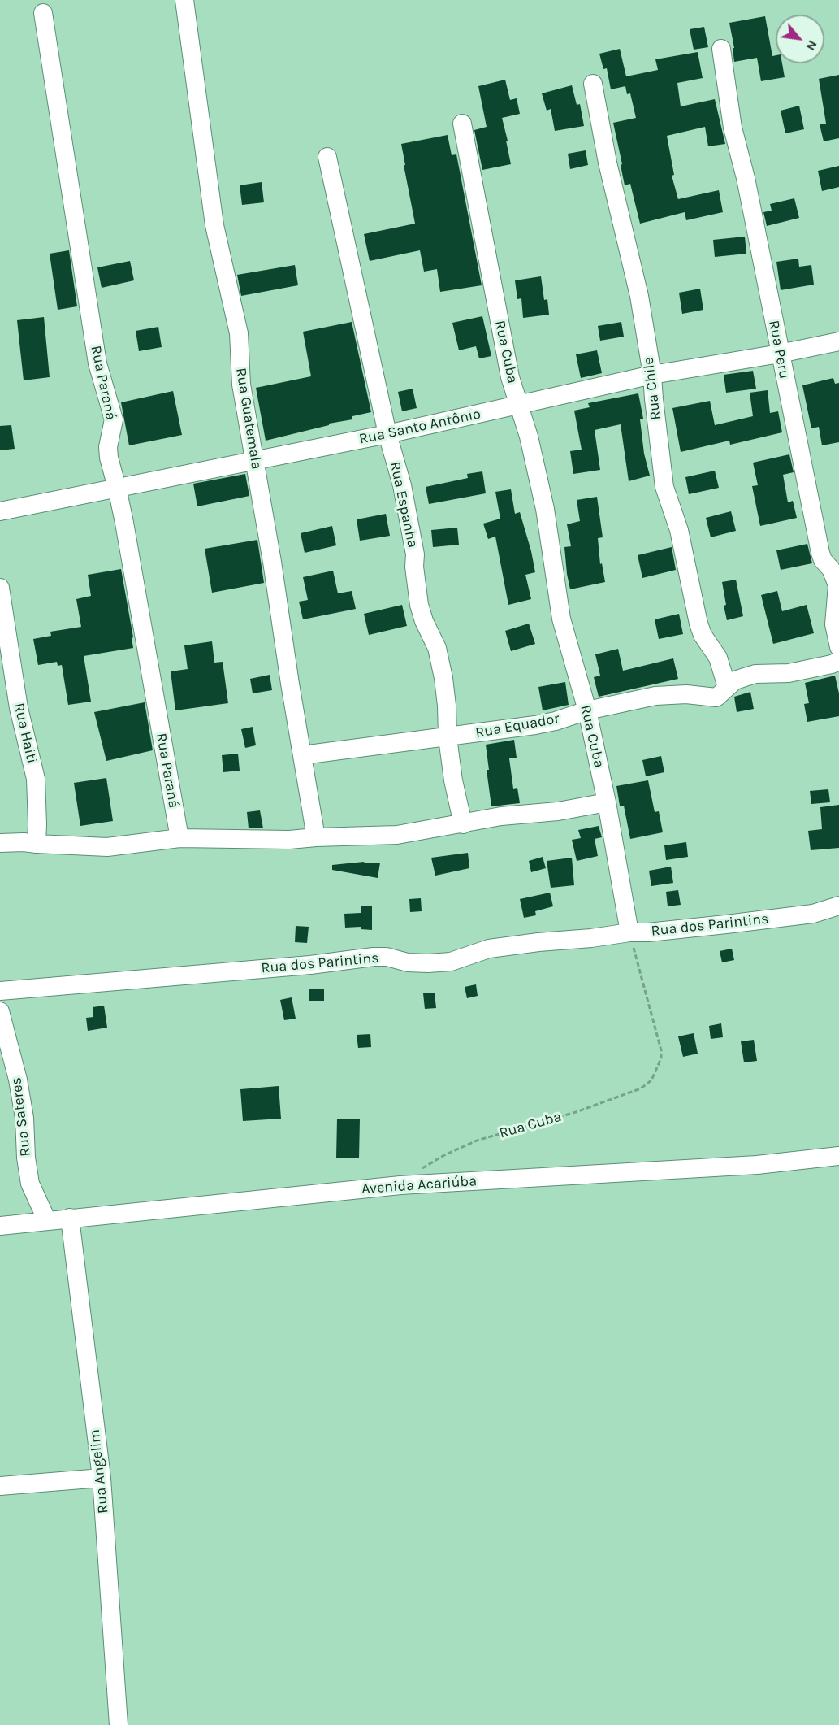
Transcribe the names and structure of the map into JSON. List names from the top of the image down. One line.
{"streets":{"street":["Rua Peru","Rua Cuba","Rua Paraná","Rua Chile","Rua Guatemala","Rua Santo Antônio","Rua Espanha","Rua Equador","Rua Haiti","Rua dos Parintins","Rua Sateres","Avenida Acariúba","Rua Angelim"]},"crossings":[["Rua Peru","Rua Santo Antônio"],["Rua Cuba","Rua Santo Antônio"],["Rua Cuba","Rua Equador"],["Rua Cuba","Rua dos Parintins"],["Rua Cuba","Avenida Acariúba"],["Rua Paraná","Rua Santo Antônio"],["Rua Chile","Rua Santo Antônio"],["Rua Chile","Rua Equador"],["Rua Guatemala","Rua Santo Antônio"],["Rua Guatemala","Rua Equador"],["Rua Santo Antônio","Rua Espanha"],["Rua Espanha","Rua Equador"],["Rua Sateres","Avenida Acariúba"],["Avenida Acariúba","Rua Angelim"]],"north":"bottom right"}
